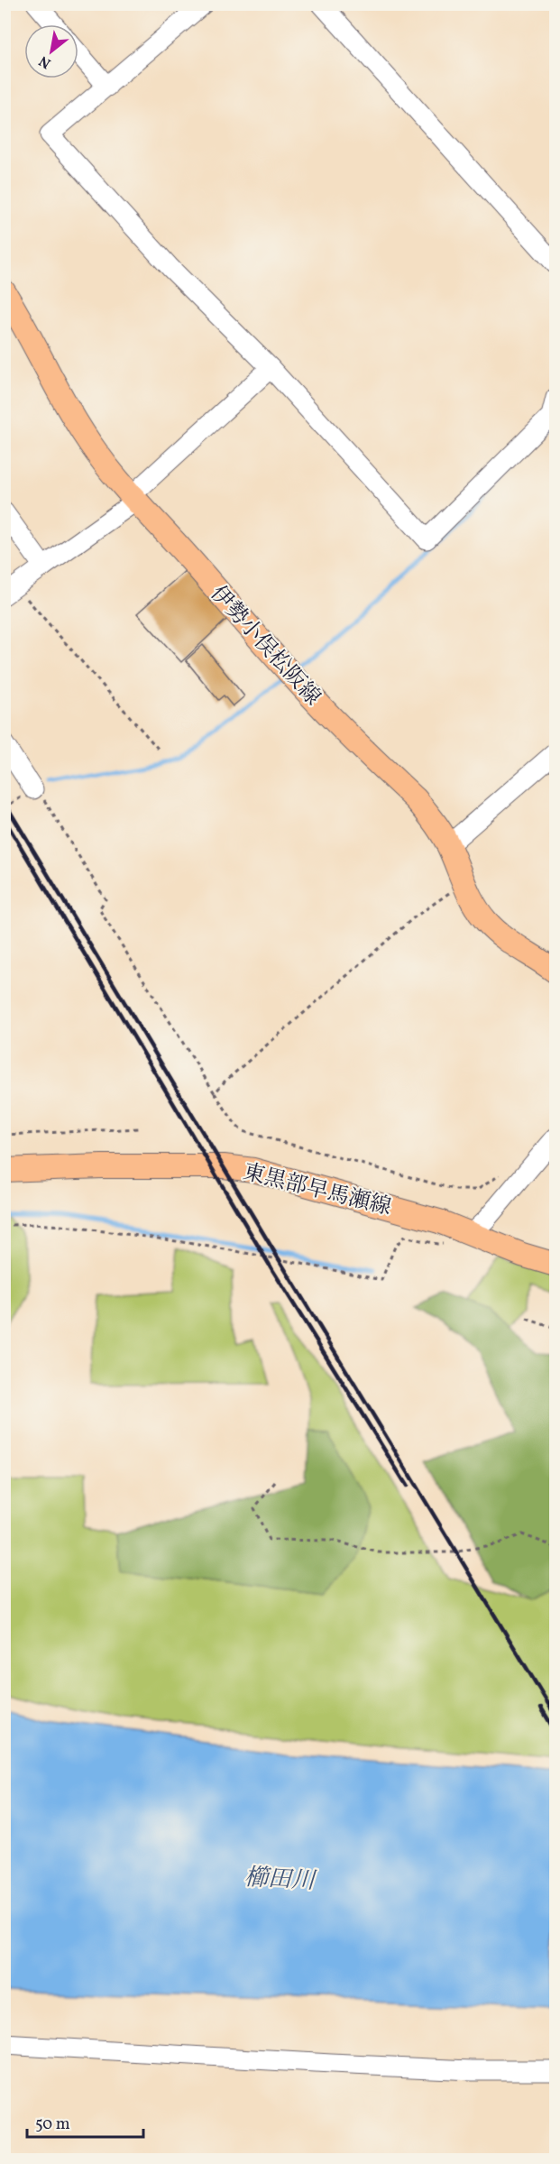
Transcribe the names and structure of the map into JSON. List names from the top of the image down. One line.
{"streets":{"main road":["伊勢小俣松阪線","東黒部早馬瀬線"]},"water":["櫛田川"],"scale_bar":"50 m","north":"bottom left"}
